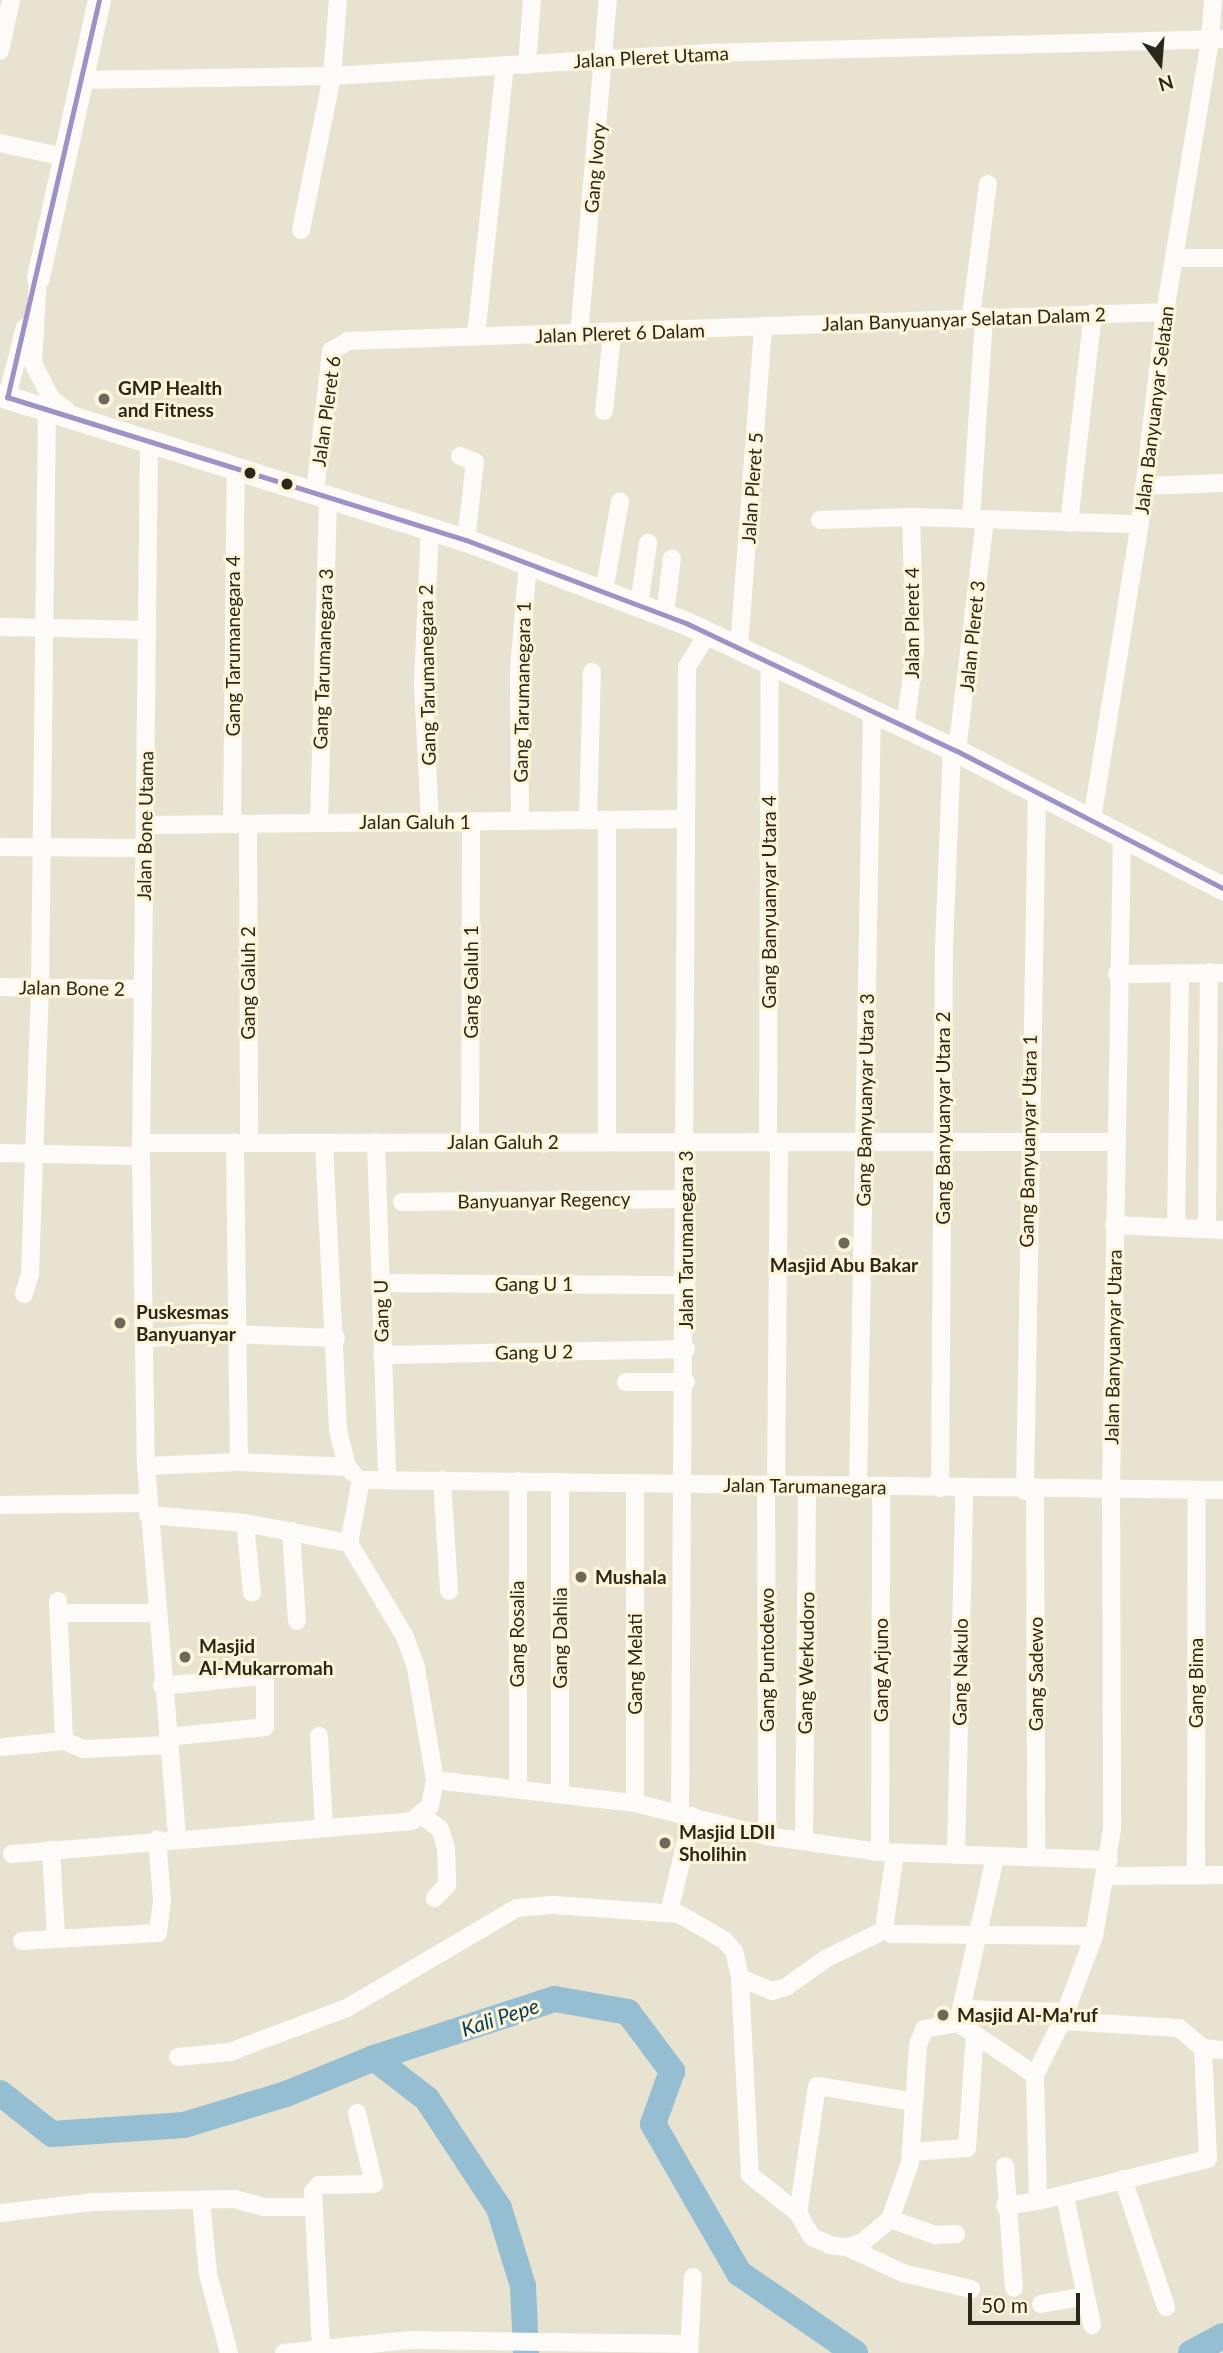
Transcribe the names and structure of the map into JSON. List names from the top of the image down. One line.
{"streets":{"street":["Jalan Pleret Utama","Gang Ivory","Jalan Banyuanyar Selatan Dalam 2","Jalan Pleret 6 Dalam","Jalan Banyuanyar Selatan","Jalan Pleret 6","Jalan Pleret 5","Jalan Pleret 4","Jalan Pleret 3","Gang Tarumanegara 4","Gang Tarumanegara 3","Gang Tarumanegara 2","Gang Tarumanegara 1","Jalan Galuh 1","Jalan Bone Utama","Gang Banyuanyar Utara 4","Gang Galuh 1","Gang Galuh 2","Jalan Bone 2","Gang Banyuanyar Utara 3","Gang Banyuanyar Utara 2","Gang Banyuanyar Utara 1","Jalan Galuh 2","Banyuanyar Regency","Jalan Tarumanegara 3","Gang U 1","Gang U","Jalan Banyuanyar Utara","Gang U 2","Jalan Tarumanegara","Gang Rosalia","Gang Dahlia","Gang Puntodewo","Gang Werkudoro","Gang Melati","Gang Arjuno","Gang Nakulo","Gang Sadewo","Gang Bima"]},"crossings":[["Jalan Pleret Utama","Gang Ivory"],["Jalan Pleret Utama","Jalan Banyuanyar Selatan"],["Gang Ivory","Jalan Pleret 6 Dalam"],["Jalan Banyuanyar Selatan Dalam 2","Jalan Pleret 6 Dalam"],["Jalan Banyuanyar Selatan Dalam 2","Jalan Banyuanyar Selatan"],["Jalan Banyuanyar Selatan Dalam 2","Jalan Pleret 5"],["Jalan Banyuanyar Selatan Dalam 2","Jalan Pleret 3"],["Jalan Pleret 6 Dalam","Jalan Pleret 6"],["Jalan Pleret 6 Dalam","Jalan Pleret 5"],["Jalan Pleret 6","Gang Tarumanegara 3"],["Jalan Pleret 3","Gang Banyuanyar Utara 2"],["Gang Tarumanegara 4","Jalan Galuh 1"],["Gang Tarumanegara 4","Gang Galuh 2"],["Gang Tarumanegara 3","Jalan Galuh 1"],["Gang Tarumanegara 2","Jalan Galuh 1"],["Gang Tarumanegara 1","Jalan Galuh 1"],["Jalan Galuh 1","Jalan Bone Utama"],["Jalan Galuh 1","Gang Galuh 1"],["Jalan Galuh 1","Gang Galuh 2"],["Jalan Galuh 1","Jalan Tarumanegara 3"],["Jalan Bone Utama","Jalan Bone 2"],["Jalan Bone Utama","Jalan Galuh 2"],["Gang Banyuanyar Utara 4","Jalan Galuh 2"],["Gang Banyuanyar Utara 4","Jalan Tarumanegara"],["Gang Banyuanyar Utara 4","Gang Puntodewo"],["Gang Galuh 1","Jalan Galuh 2"],["Gang Galuh 2","Jalan Galuh 2"],["Gang Banyuanyar Utara 3","Jalan Galuh 2"],["Gang Banyuanyar Utara 3","Jalan Tarumanegara"],["Gang Banyuanyar Utara 2","Jalan Galuh 2"],["Gang Banyuanyar Utara 2","Jalan Tarumanegara"],["Gang Banyuanyar Utara 1","Jalan Galuh 2"],["Gang Banyuanyar Utara 1","Jalan Tarumanegara"],["Gang Banyuanyar Utara 1","Gang Sadewo"],["Jalan Galuh 2","Jalan Tarumanegara 3"],["Jalan Galuh 2","Gang U"],["Jalan Galuh 2","Jalan Banyuanyar Utara"],["Banyuanyar Regency","Jalan Tarumanegara 3"],["Jalan Tarumanegara 3","Gang U 1"],["Jalan Tarumanegara 3","Gang U 2"],["Jalan Tarumanegara 3","Jalan Tarumanegara"],["Gang U 1","Gang U"],["Gang U","Gang U 2"],["Gang U","Jalan Tarumanegara"],["Jalan Banyuanyar Utara","Jalan Tarumanegara"],["Jalan Tarumanegara","Gang Rosalia"],["Jalan Tarumanegara","Gang Dahlia"],["Jalan Tarumanegara","Gang Puntodewo"],["Jalan Tarumanegara","Gang Werkudoro"],["Jalan Tarumanegara","Gang Melati"],["Jalan Tarumanegara","Gang Arjuno"],["Jalan Tarumanegara","Gang Nakulo"],["Jalan Tarumanegara","Gang Sadewo"],["Jalan Tarumanegara","Gang Bima"]],"water":["Kali Pepe"],"places":["GMP Health and Fitness","Masjid Abu Bakar","Puskesmas Banyuanyar","Mushala","Masjid Al-Mukarromah","Masjid LDII Sholihin","Masjid Al-Ma'ruf"],"lines":["transit line 5"],"scale_bar":"50 m","north":"bottom"}
